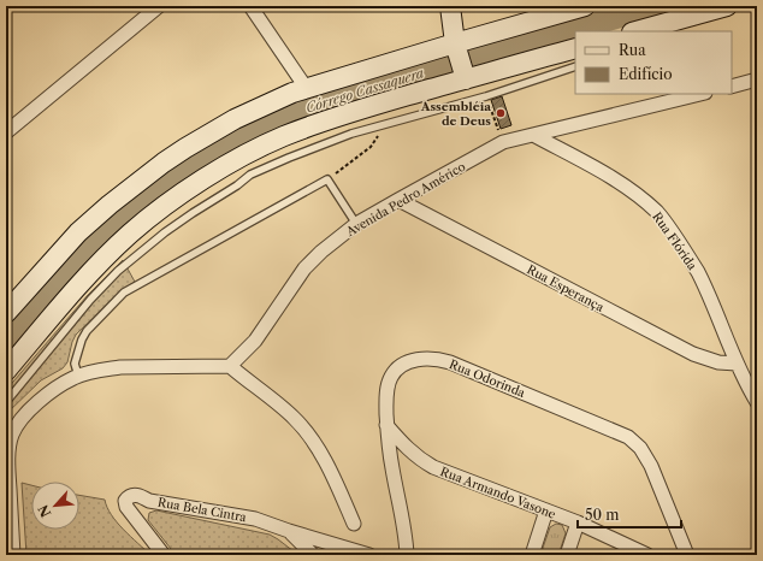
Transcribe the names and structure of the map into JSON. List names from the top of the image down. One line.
{"streets":{"street":["Avenida Pedro Américo","Rua Flórida","Rua Esperança","Rua Odorinda","Rua Armando Vasone","Rua Bela Cintra"]},"crossings":[["Avenida Pedro Américo","Rua Flórida"],["Avenida Pedro Américo","Rua Esperança"],["Rua Flórida","Rua Esperança"],["Rua Odorinda","Rua Armando Vasone"]],"water":["Córrego Cassaquera"],"places":["Assembléia de Deus"],"legend":["Rua","Edifício"],"scale_bar":"50 m","north":"bottom left"}
